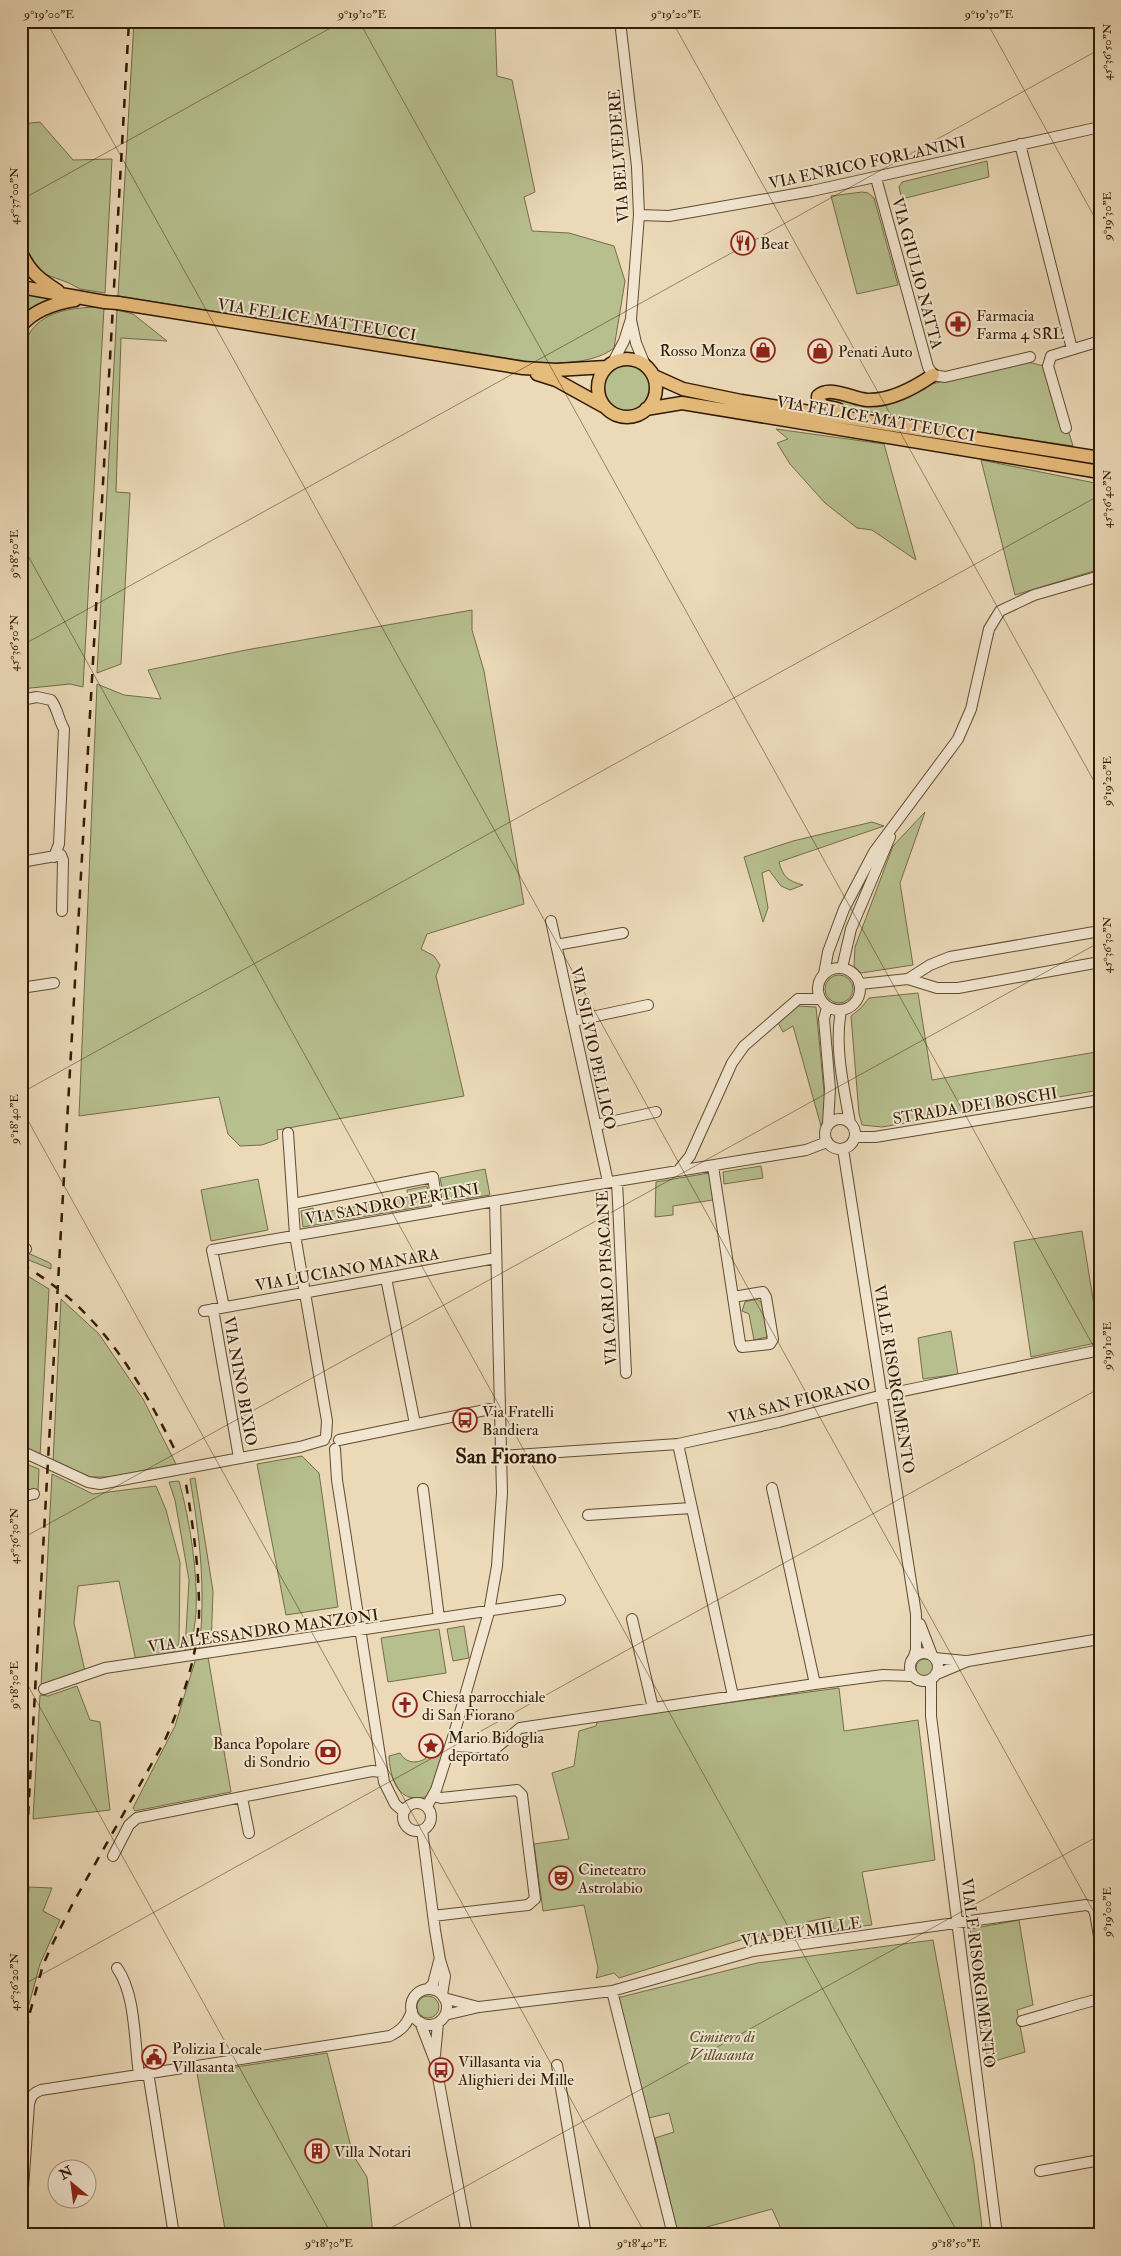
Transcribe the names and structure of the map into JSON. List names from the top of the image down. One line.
{"streets":{"main road":["VIA FELICE MATTEUCCI"],"street":["VIA BELVEDERE","VIA ENRICO FORLANINI","VIA GIULIO NATTA","VIA SILVIO PELLICO","STRADA DEI BOSCHI","VIA SANDRO PERTINI","VIA LUCIANO MANARA","VIA CARLO PISACANE","VIALE RISORGIMENTO","VIA NINO BIXIO","VIA SAN FIORANO","VIA ALESSANDRO MANZONI","VIA DEI MILLE"]},"crossings":[["VIA BELVEDERE","VIA ENRICO FORLANINI"],["VIA BELVEDERE","VIA FELICE MATTEUCCI"],["VIA ENRICO FORLANINI","VIA GIULIO NATTA"],["VIA SILVIO PELLICO","VIA SANDRO PERTINI"],["VIA SILVIO PELLICO","VIA CARLO PISACANE"],["STRADA DEI BOSCHI","VIA SANDRO PERTINI"],["STRADA DEI BOSCHI","VIALE RISORGIMENTO"],["VIA SANDRO PERTINI","VIA LUCIANO MANARA"],["VIA SANDRO PERTINI","VIA CARLO PISACANE"],["VIA SANDRO PERTINI","VIALE RISORGIMENTO"],["VIA LUCIANO MANARA","VIA NINO BIXIO"],["VIALE RISORGIMENTO","VIA SAN FIORANO"],["VIALE RISORGIMENTO","VIA DEI MILLE"]],"districts":["San Fiorano"],"parks":["Cimitero di Villasanta"],"places":{"restaurant":["Beat"],"pharmacy":["Farmacia Farma 4 SRL"],"shop":["Rosso Monza","Penati Auto"],"bus stop":["Via Fratelli Bandiera","Villasanta via Alighieri dei Mille"],"church":["Chiesa parrocchiale di San Fiorano"],"place":["Mario Bidoglia deportato"],"bank":["Banca Popolare di Sondrio"],"theatre":["Cineteatro Astrolabio"],"public building":["Polizia Locale Villasanta"],"building":["Villa Notari"]},"north":"top left","coordinates":["9°19'00\"E","9°19'10\"E","9°19'20\"E","9°19'30\"E","45°36'50\"N","45°37'00\"N","45°36'40\"N","9°18'50\"E","45°36'30\"N","9°18'40\"E","9°18'30\"E","45°36'20\"N"]}
